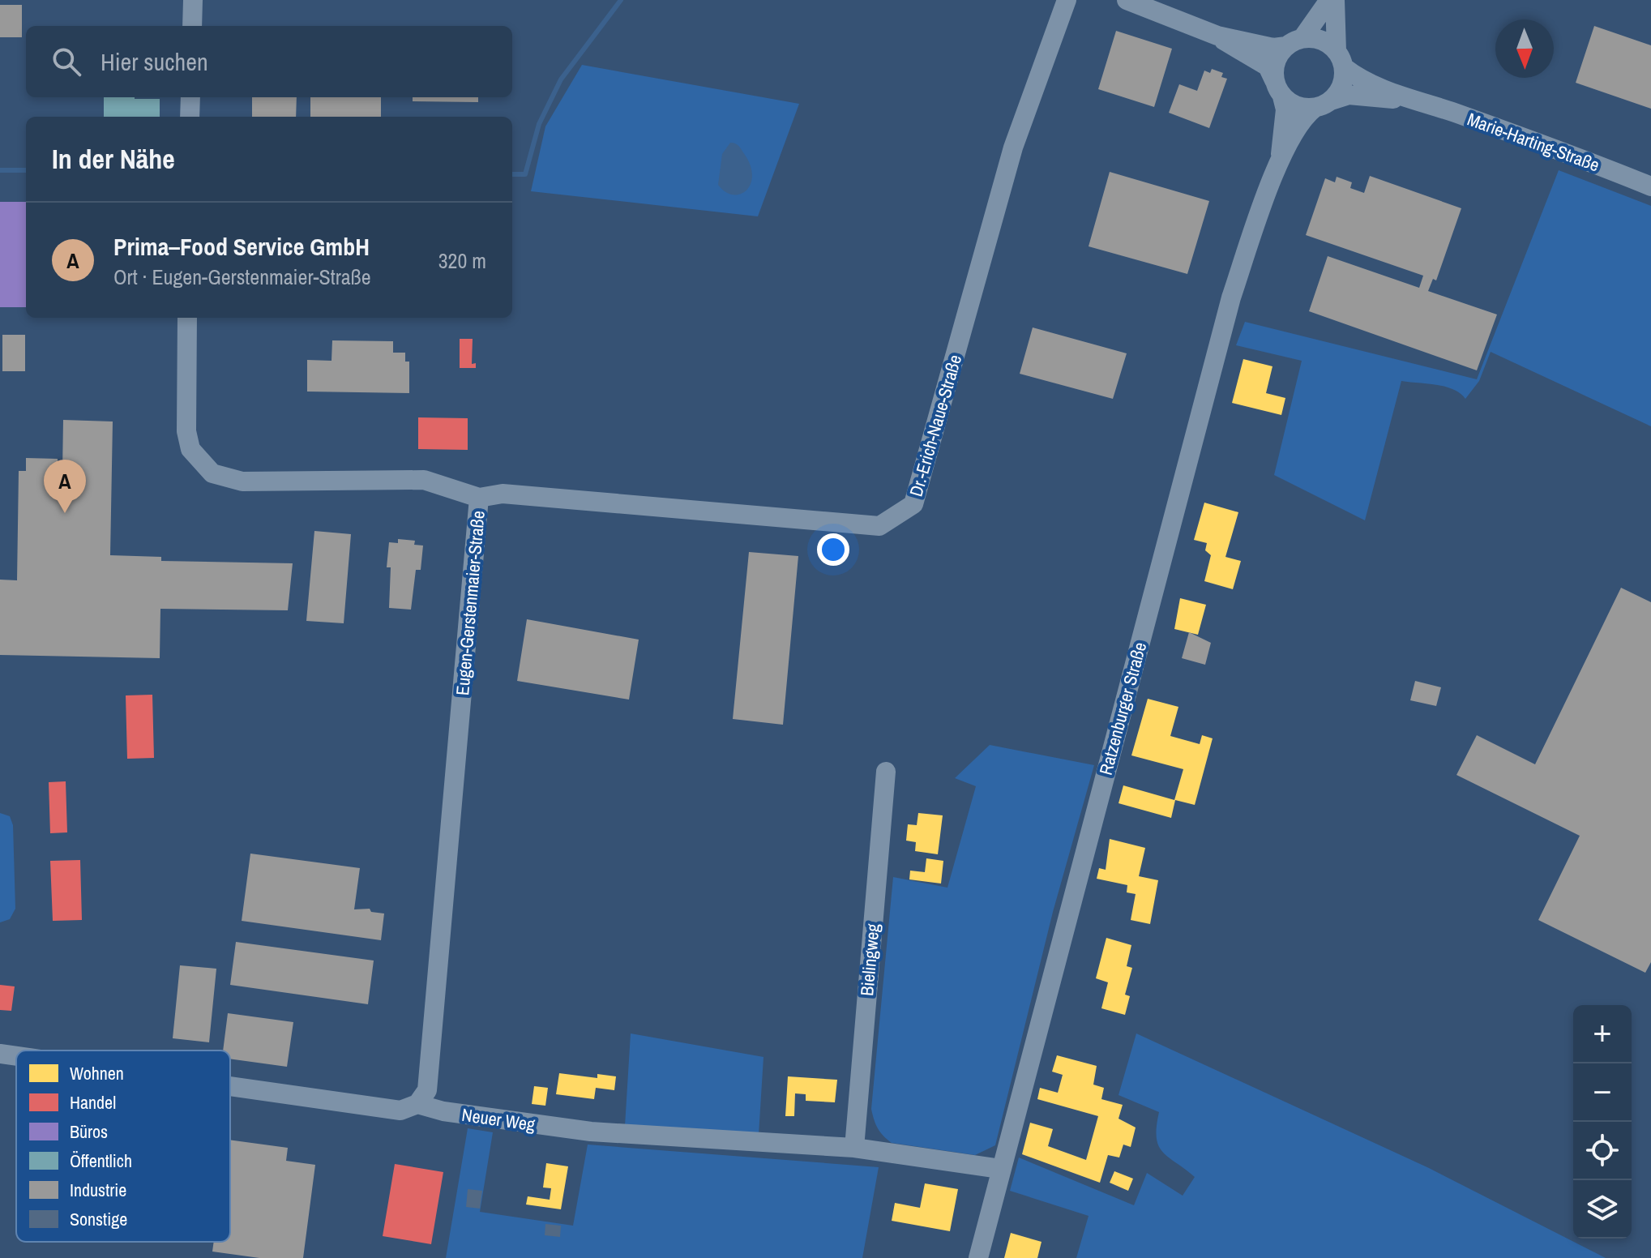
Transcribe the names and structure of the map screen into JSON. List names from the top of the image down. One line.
{"streets":{"street":["Marie-Harting-Straße","Dr.-Erich-Naue-Straße","Eugen-Gerstenmaier-Straße","Ratzenburger Straße","Bielingweg","Neuer Weg"]},"crossings":[["Dr.-Erich-Naue-Straße","Eugen-Gerstenmaier-Straße"],["Eugen-Gerstenmaier-Straße","Neuer Weg"],["Ratzenburger Straße","Neuer Weg"],["Bielingweg","Neuer Weg"]],"legend":["Wohnen","Handel","Büros","Öffentlich","Industrie","Sonstige"],"north":"bottom","page":{"search":"Hier suchen","heading":"In der Nähe","list":[{"mark":"A","name":"Prima–Food Service GmbH","note":"Ort · Eugen-Gerstenmaier-Straße","value":"320 m"}],"pins":"A","map_buttons":["+","−"]}}
